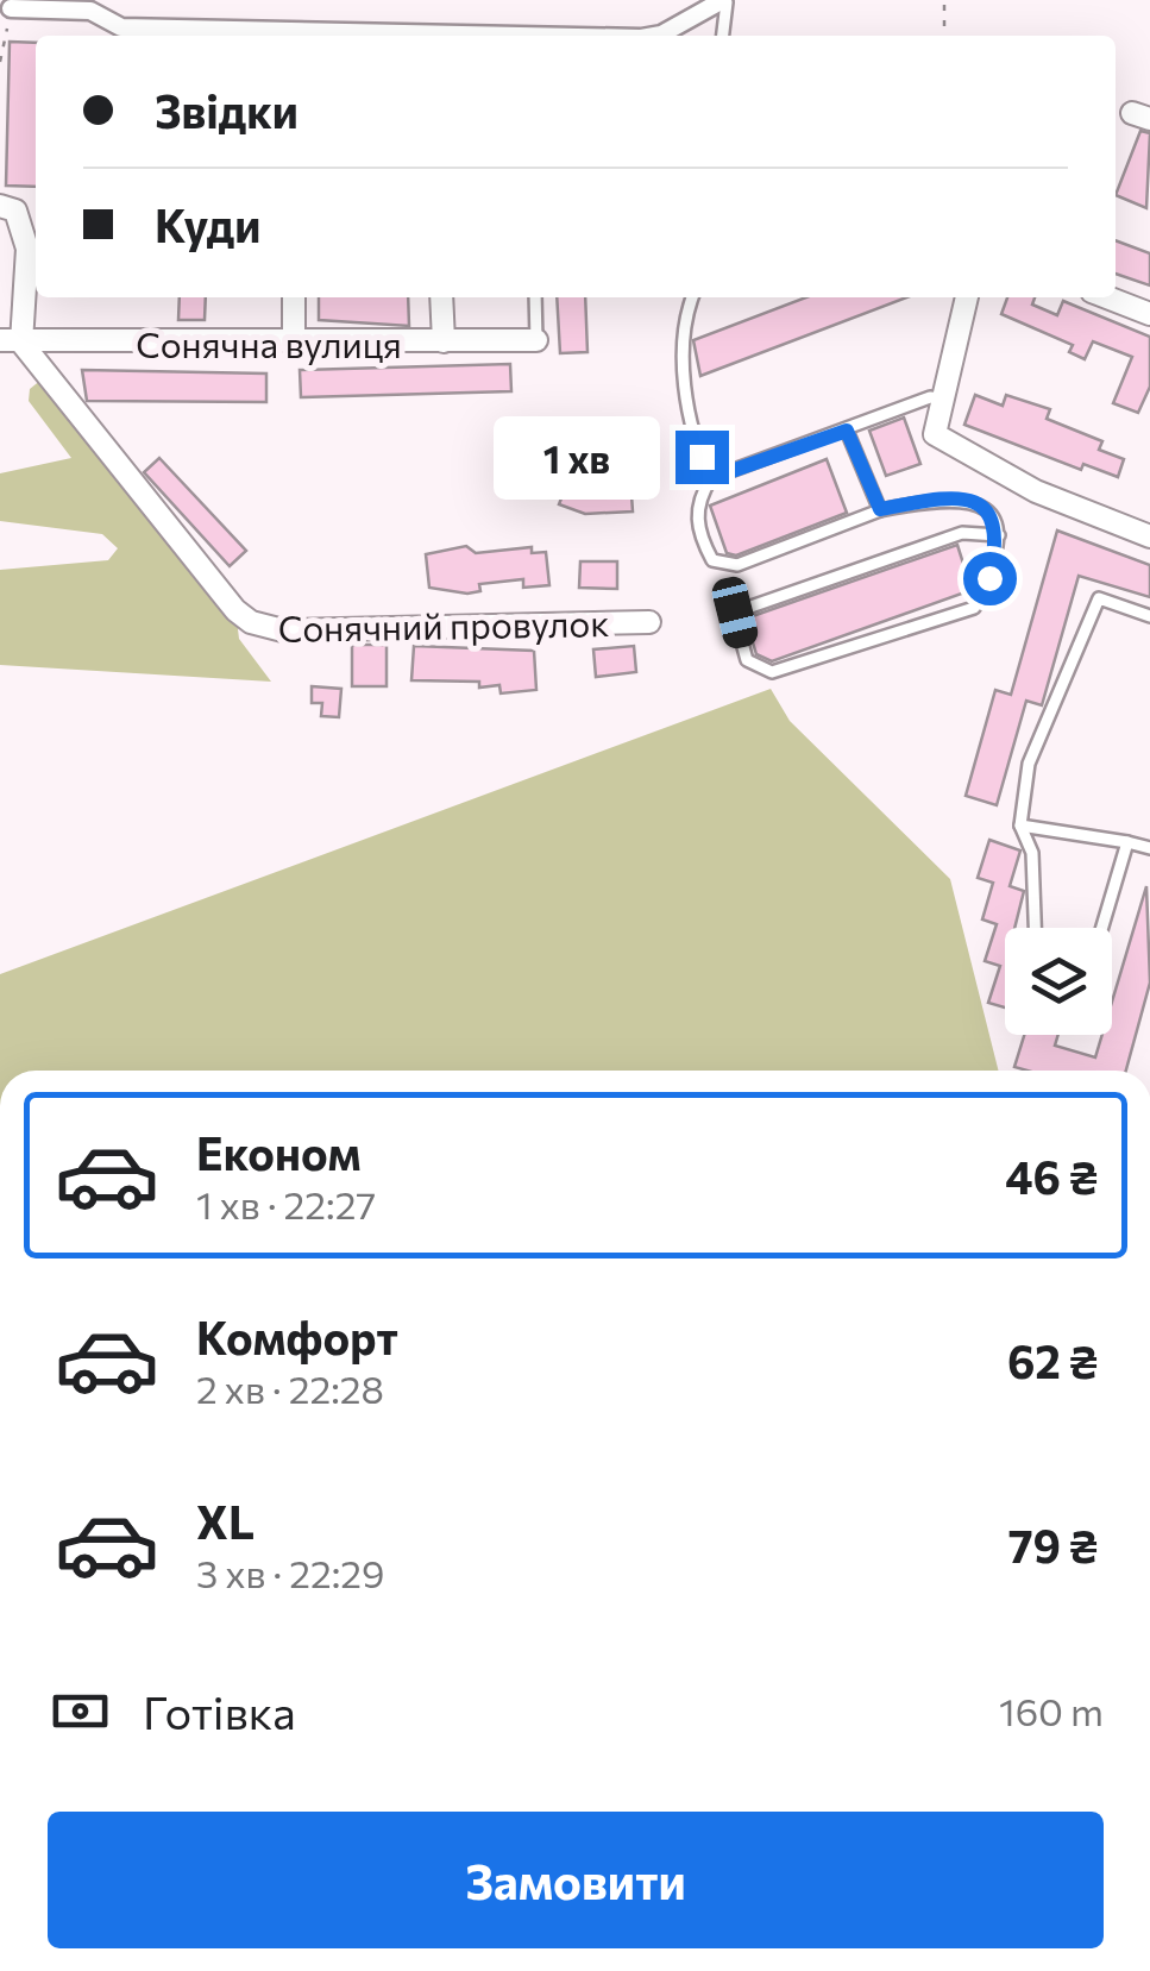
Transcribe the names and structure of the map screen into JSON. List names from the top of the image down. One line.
{"streets":{"street":["Сонячна вулиця","Сонячний провулок"]},"crossings":[["Сонячна вулиця","Сонячний провулок"]],"page":{"banner":["Звідки","Куди"],"bubble":"1 хв","list":[{"name":"Економ","note":"1 хв · 22:27","value":"46 ₴"},{"name":"Комфорт","note":"2 хв · 22:28","value":"62 ₴"},{"name":"XL","note":"3 хв · 22:29","value":"79 ₴"}],"pay":["Готівка","160 m"],"buttons":"Замовити"}}
